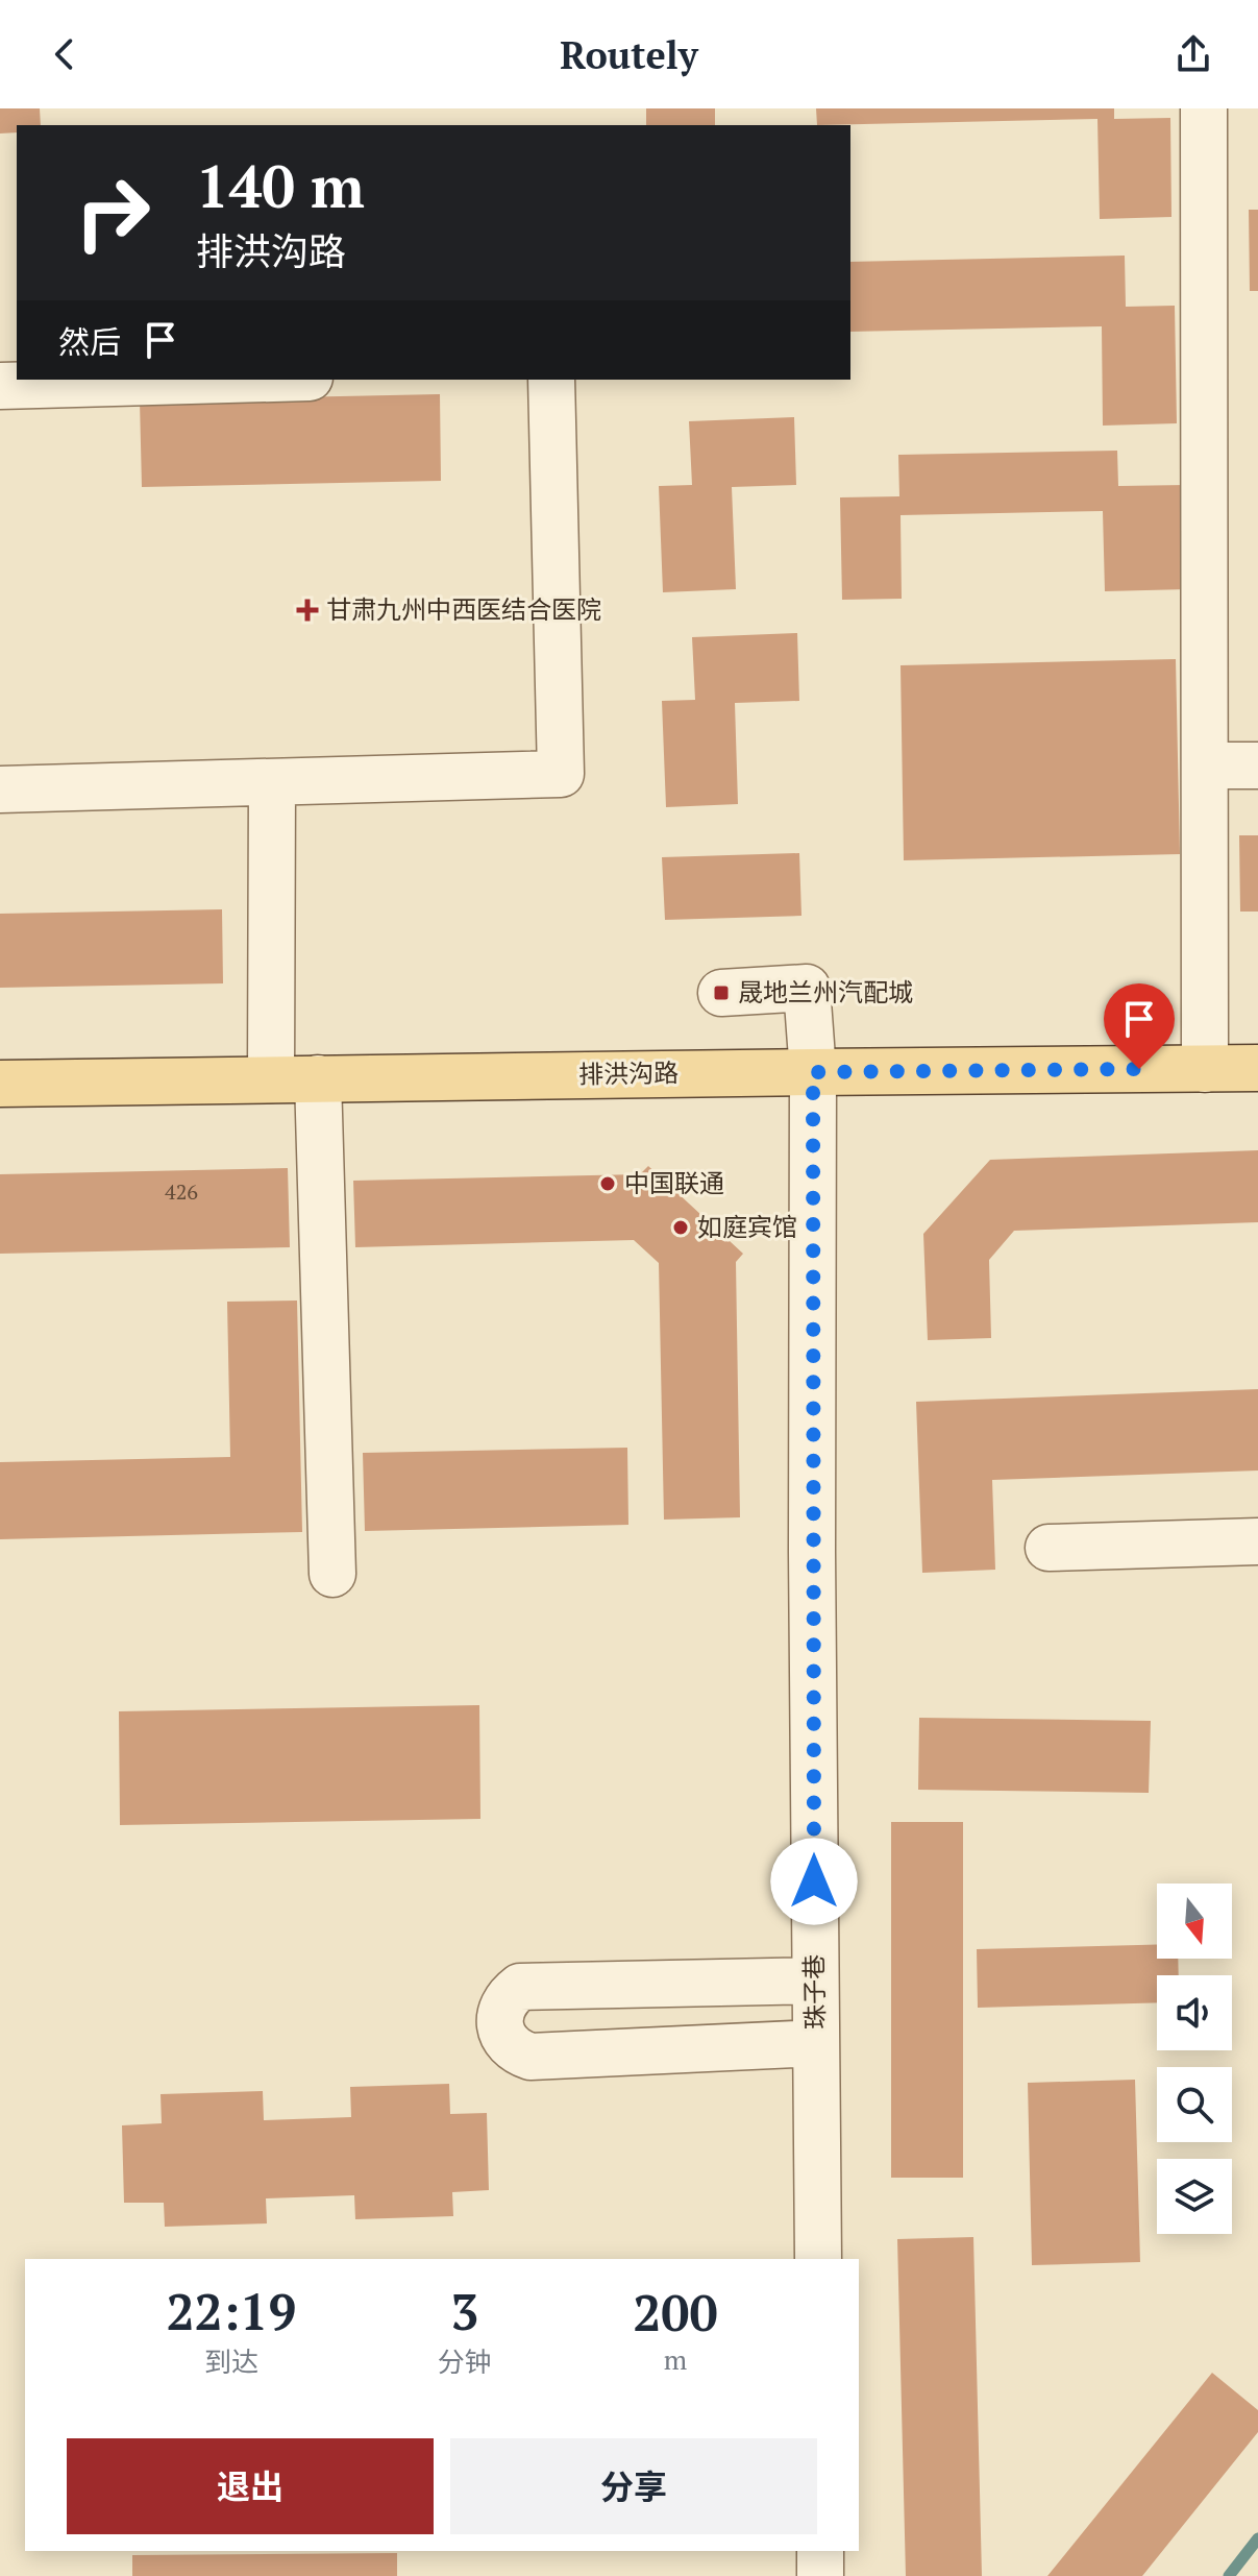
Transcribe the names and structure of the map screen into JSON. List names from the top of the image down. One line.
{"streets":{"main road":["排洪沟路"],"street":["珠子巷"]},"crossings":[["排洪沟路","珠子巷"]],"places":{"health":["甘肃九州中西医结合医院"],"transit":["晟地兰州汽配城"],"other":["中国联通","如庭宾馆"]},"house_numbers":["426"],"north":"bottom","page":{"header":"Routely","turn":["140 m","排洪沟路"],"then":"然后","eta":["22:19","到达","3","分钟","200","m"],"buttons":["退出","分享"]}}
